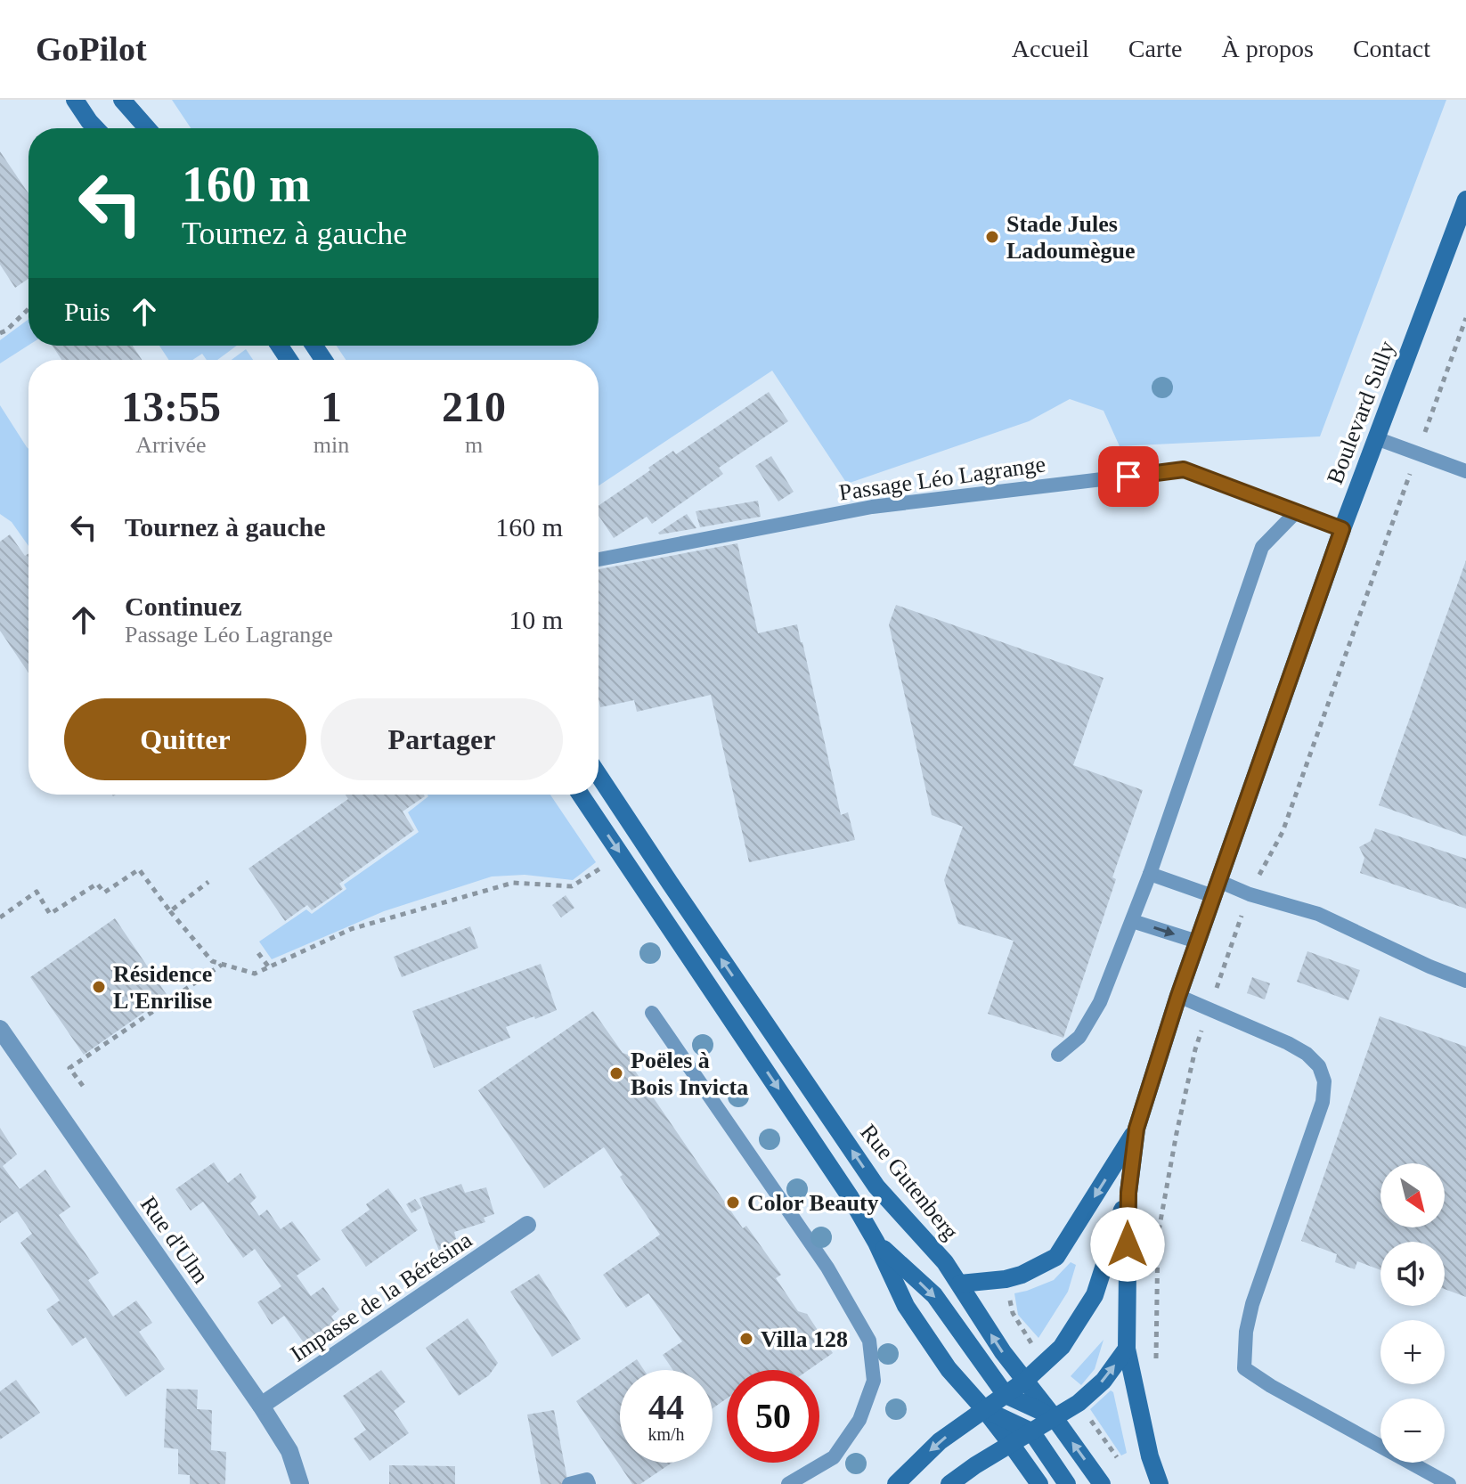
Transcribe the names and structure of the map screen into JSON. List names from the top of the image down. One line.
{"streets":{"main road":["Boulevard Sully","Rue Gutenberg"],"street":["Rue d'Ulm","Impasse de la Bérésina"],"lane":["Passage Léo Lagrange"]},"crossings":[["Boulevard Sully","Passage Léo Lagrange"],["Boulevard Sully","Rue Gutenberg"],["Rue d'Ulm","Impasse de la Bérésina"]],"places":["Stade Jules Ladoumègue","Résidence L'Enrilise","Poëles à Bois Invicta","Color Beauty","Villa 128"],"north":"bottom right","page":{"header":"GoPilot","nav":["Accueil","Carte","À propos","Contact"],"turn":["160 m","Tournez à gauche"],"then":"Puis","eta":["13:55","Arrivée","1","min","210","m"],"list":[{"name":"Tournez à gauche","value":"160 m"},{"name":"Continuez","note":"Passage Léo Lagrange","value":"10 m"}],"buttons":["Quitter","Partager"],"map_buttons":["+","−"],"speed":"44 km/h","limit":"50"}}
